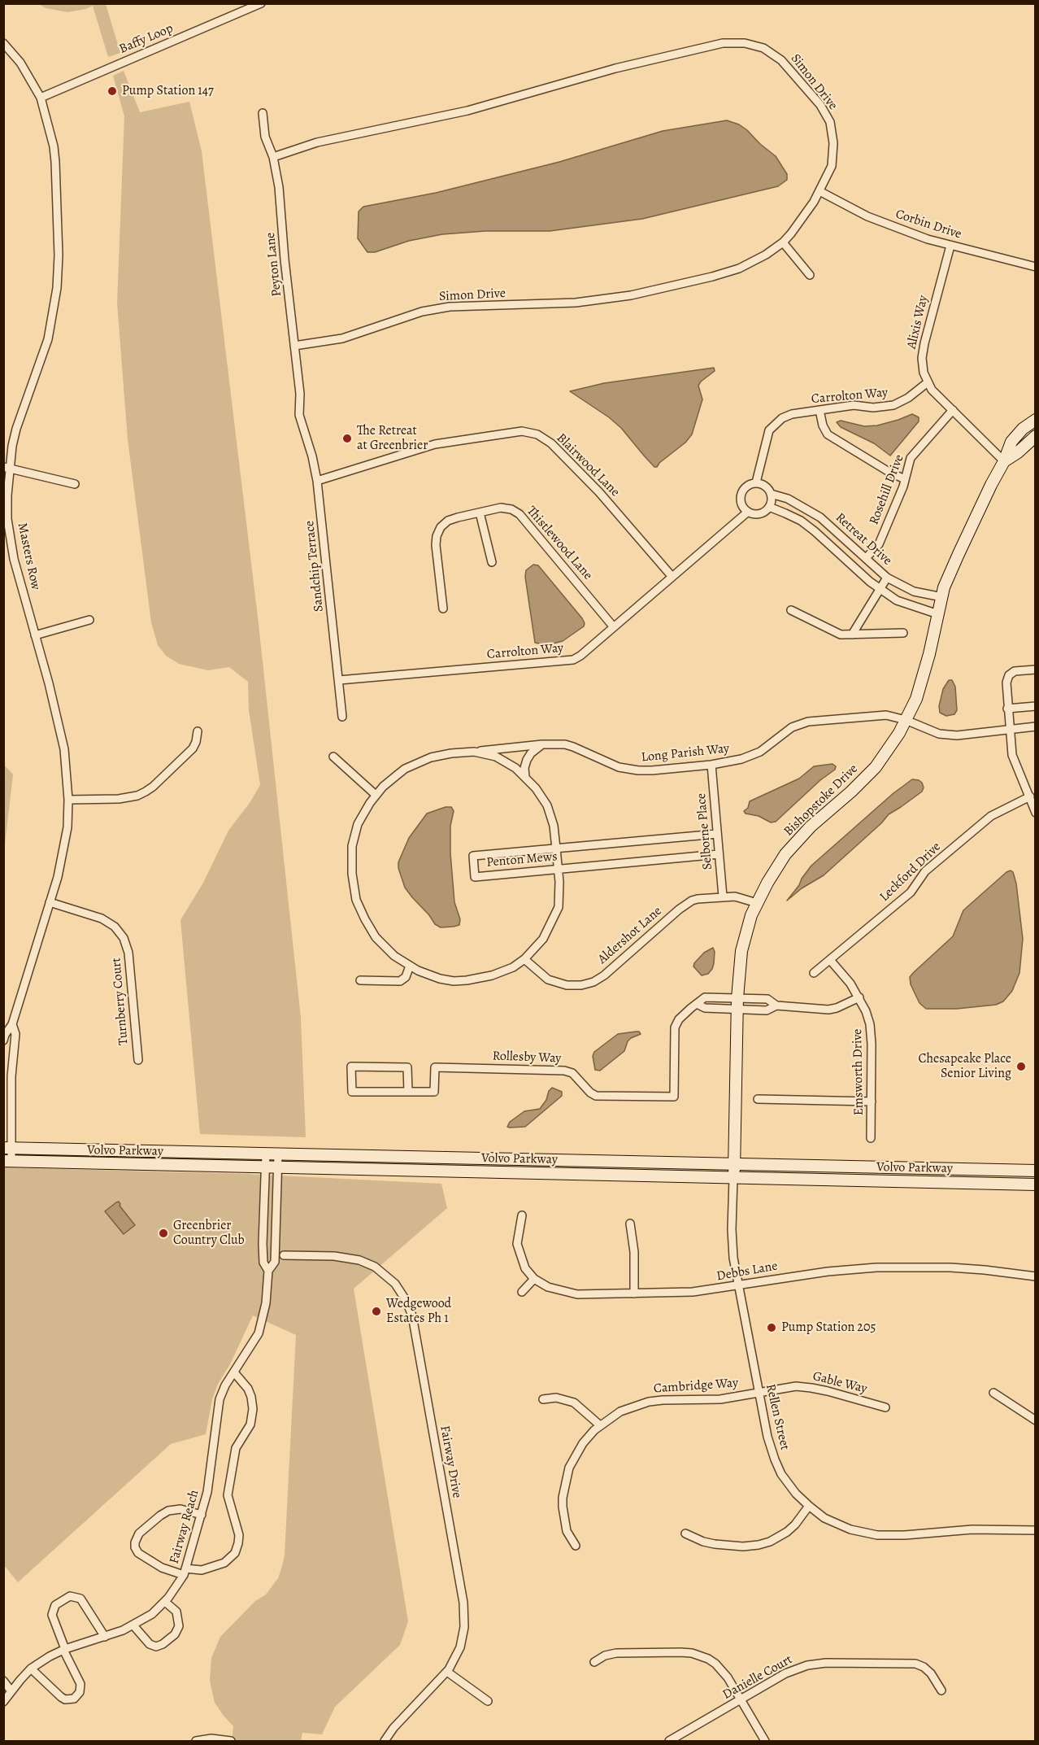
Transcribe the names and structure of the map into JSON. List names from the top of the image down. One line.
{"streets":{"main road":["Bishopstoke Drive","Volvo Parkway"],"street":["Baffy Loop","Simon Drive","Corbin Drive","Peyton Lane","Alixis Way","Carrolton Way","Blairwood Lane","Rosehill Drive","Retreat Drive","Thistlewood Lane","Masters Row","Sandchip Terrace","Long Parish Way","Selborne Place","Penton Mews","Leckford Drive","Aldershot Lane","Turnberry Court","Rollesby Way","Emsworth Drive","Debbs Lane","Gable Way","Cambridge Way","Rellen Street","Fairway Drive","Fairway Reach","Danielle Court"]},"crossings":[["Baffy Loop","Masters Row"],["Simon Drive","Corbin Drive"],["Simon Drive","Peyton Lane"],["Corbin Drive","Alixis Way"],["Peyton Lane","Sandchip Terrace"],["Alixis Way","Carrolton Way"],["Alixis Way","Rosehill Drive"],["Alixis Way","Bishopstoke Drive"],["Carrolton Way","Blairwood Lane"],["Carrolton Way","Retreat Drive"],["Carrolton Way","Thistlewood Lane"],["Carrolton Way","Sandchip Terrace"],["Blairwood Lane","Sandchip Terrace"],["Rosehill Drive","Retreat Drive"],["Retreat Drive","Bishopstoke Drive"],["Masters Row","Turnberry Court"],["Masters Row","Volvo Parkway"],["Long Parish Way","Bishopstoke Drive"],["Long Parish Way","Selborne Place"],["Long Parish Way","Penton Mews"],["Long Parish Way","Aldershot Lane"],["Bishopstoke Drive","Aldershot Lane"],["Bishopstoke Drive","Rollesby Way"],["Bishopstoke Drive","Volvo Parkway"],["Bishopstoke Drive","Rellen Street"],["Selborne Place","Penton Mews"],["Selborne Place","Aldershot Lane"],["Leckford Drive","Emsworth Drive"],["Volvo Parkway","Rellen Street"],["Volvo Parkway","Fairway Reach"],["Debbs Lane","Rellen Street"],["Gable Way","Cambridge Way"],["Gable Way","Rellen Street"],["Cambridge Way","Rellen Street"]],"places":["Pump Station 147","The Retreat at Greenbrier","Chesapeake Place Senior Living","Greenbrier Country Club","Wedgewood Estates Ph 1","Pump Station 205"]}
